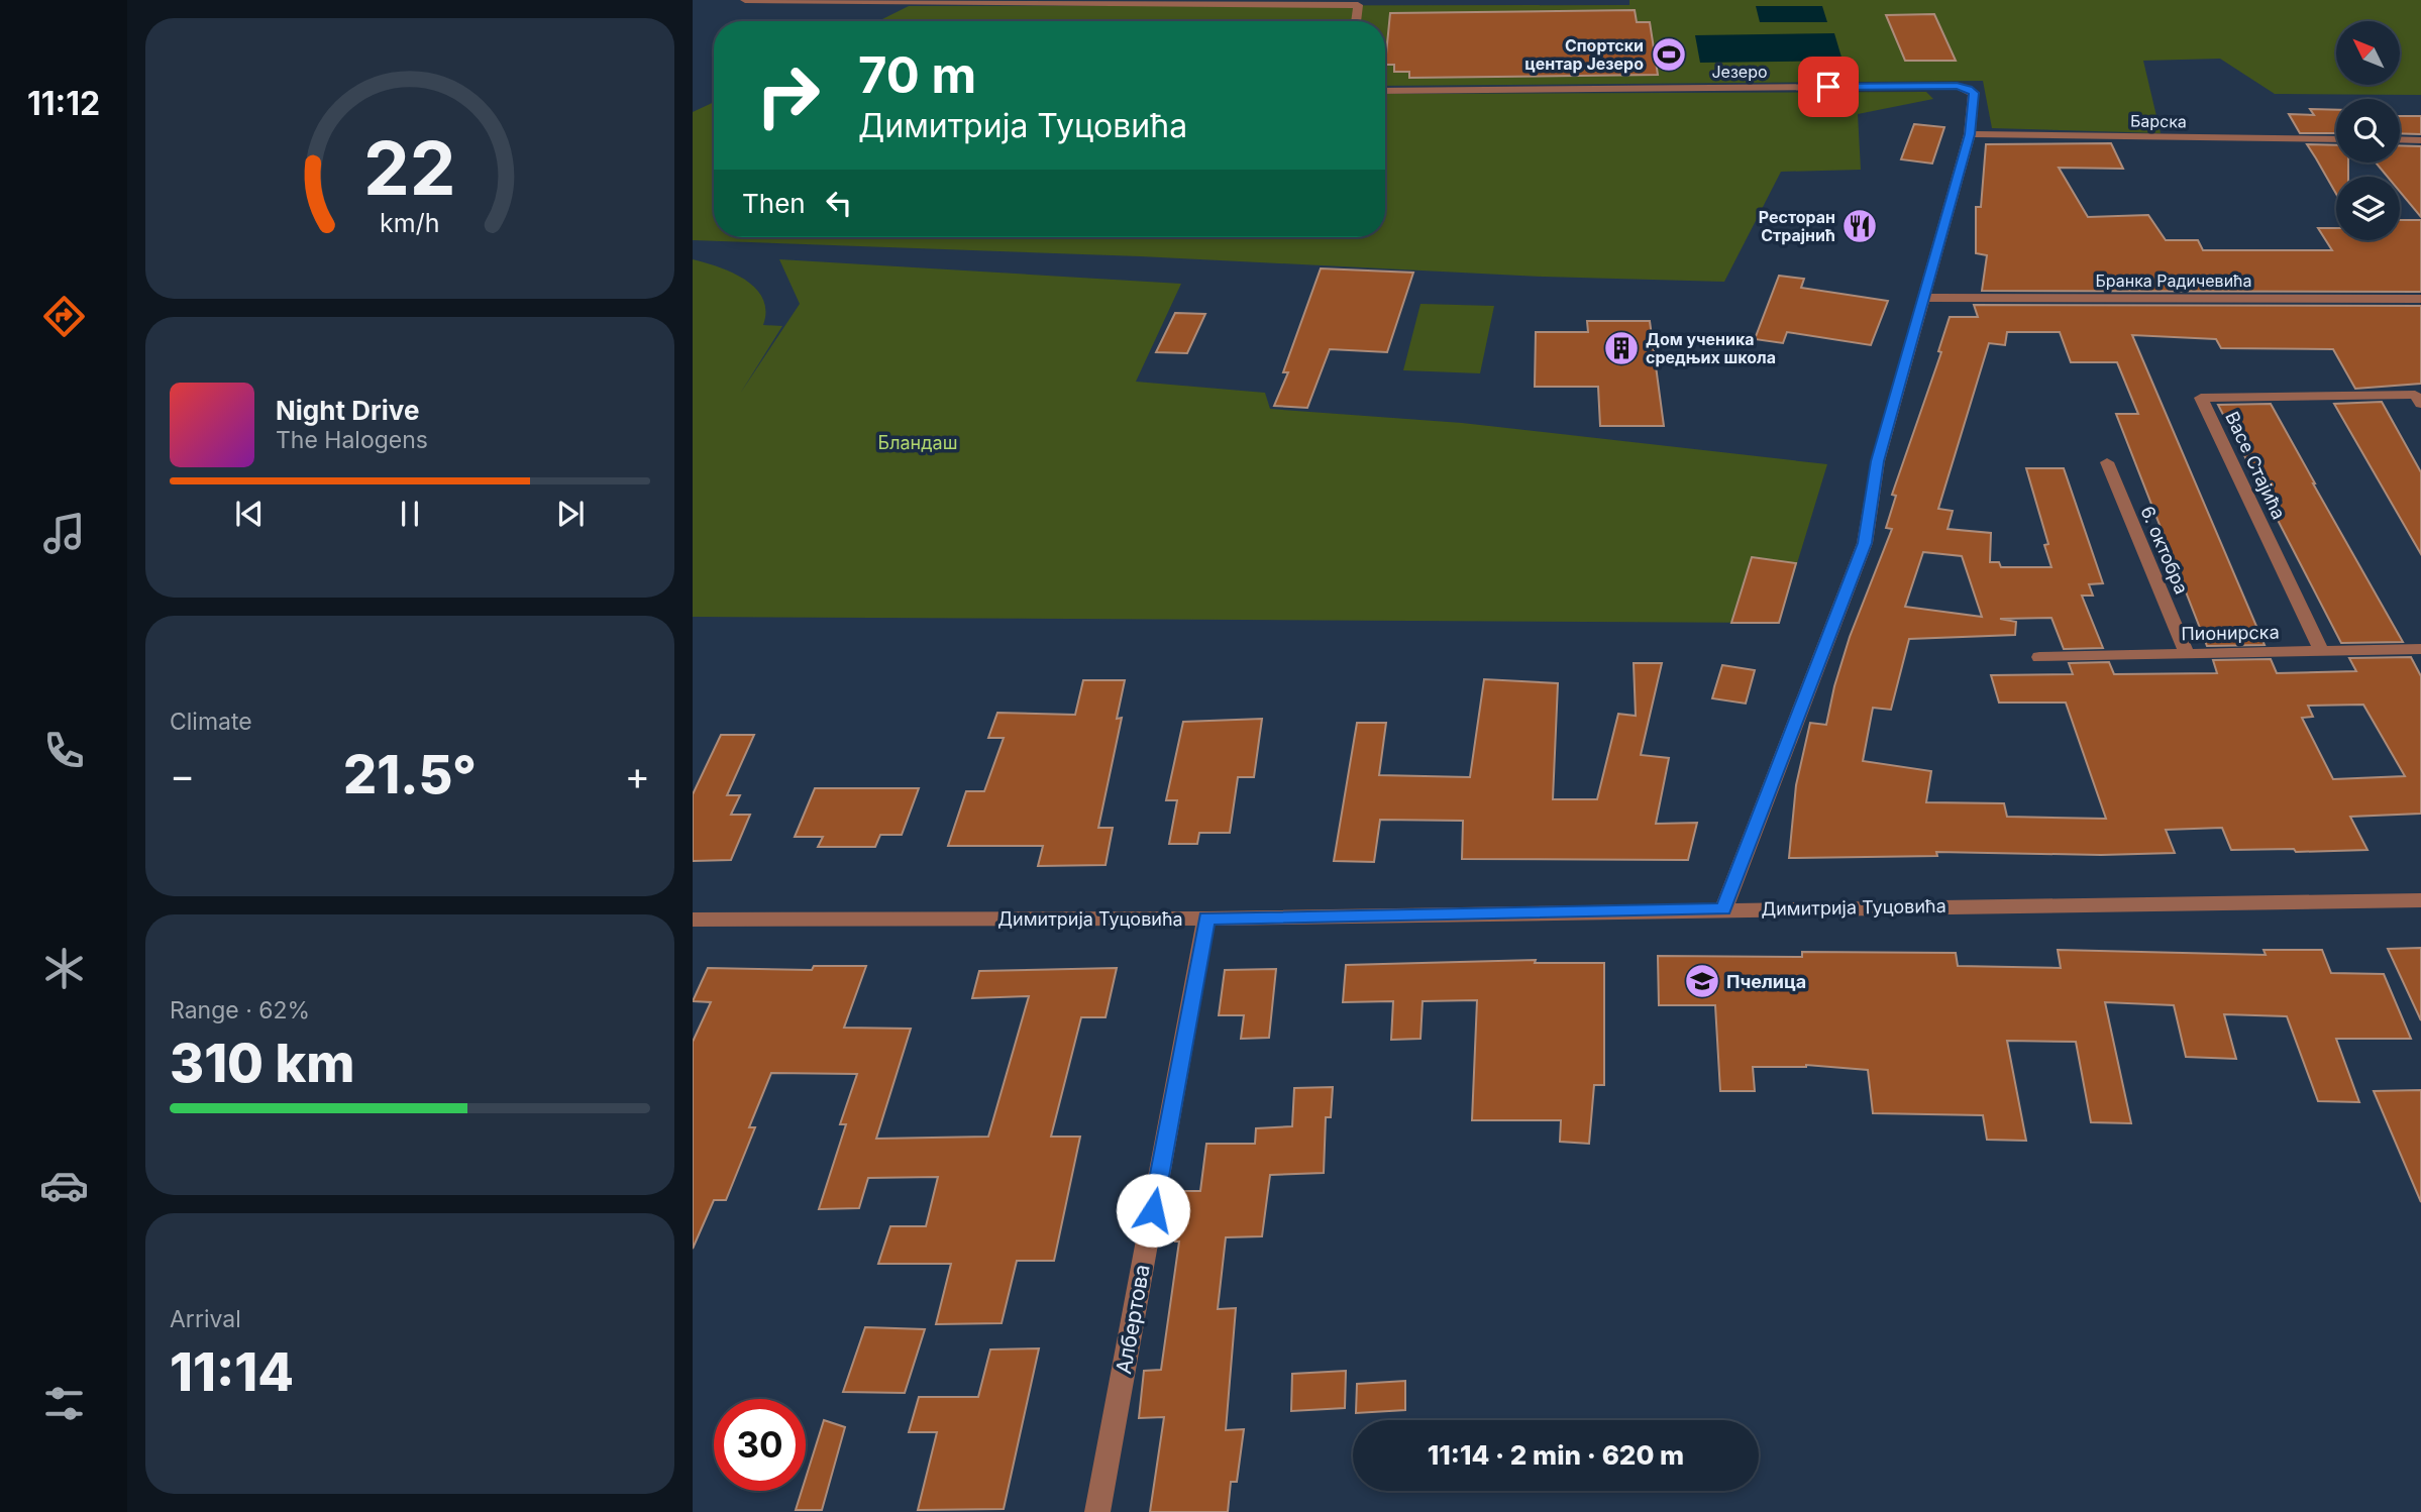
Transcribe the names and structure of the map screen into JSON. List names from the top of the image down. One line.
{"streets":{"street":["Језеро","Барска","Бранка Радичевића","Васе Стајића","6. октобра","Пионирска","Димитрија Туцовића","Албертова"]},"crossings":[["Језеро","Барска"],["Васе Стајића","Пионирска"],["6. октобра","Пионирска"],["Димитрија Туцовића","Албертова"]],"parks":["Бландаш"],"places":{"sports":["Спортски центар Језеро"],"restaurant":["Ресторан Страјнић"],"building":["Дом ученика средњих школа"],"school or university":["Пчелица"]},"north":"top left","page":{"tabs":"11:12","turn":["70 m","Димитрија Туцовића"],"then":"Then","song":["Night Drive","The Halogens"],"tile":["Climate",["Range · 62%","310 km"],["Arrival","11:14"]],"heat":["−","21.5°","+"],"limit":"30","trip":"11:14 · 2 min · 620 m","gauge":["22","km/h"]}}
